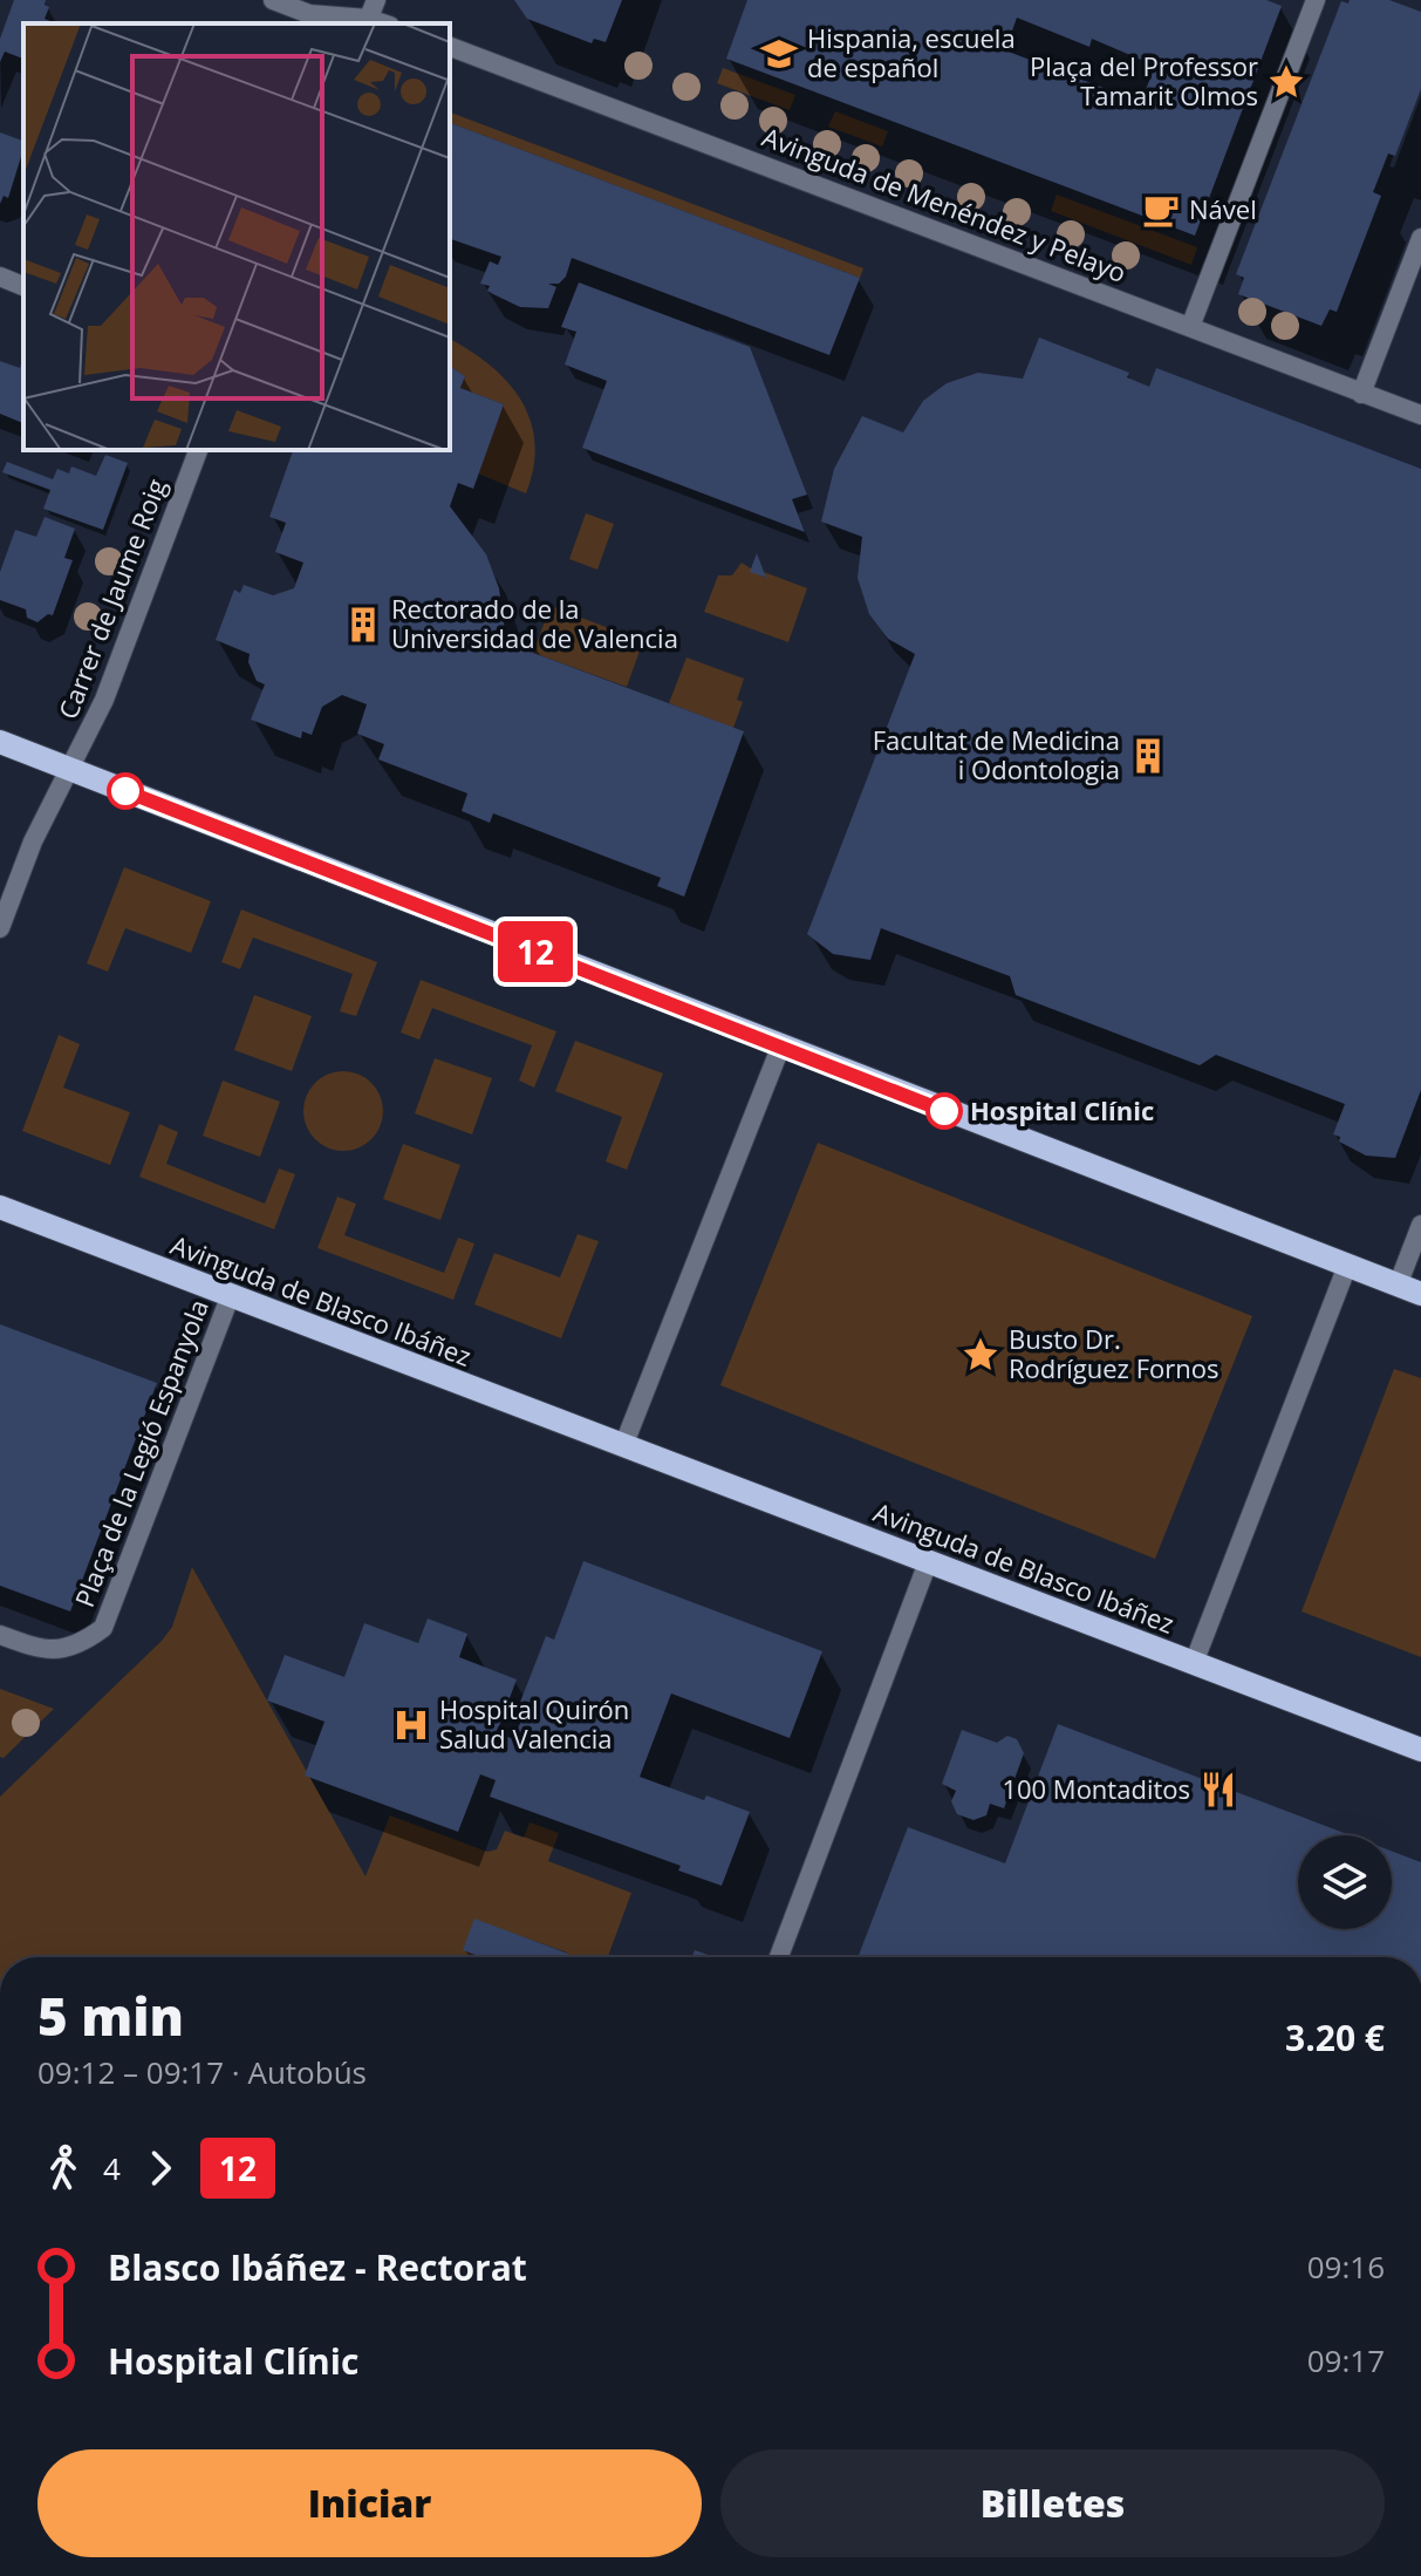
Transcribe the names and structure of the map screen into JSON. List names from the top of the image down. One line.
{"streets":{"main road":["Avinguda de Blasco Ibáñez"],"street":["Avinguda de Menéndez y Pelayo","Carrer de Jaume Roig","Plaça de la Legió Espanyola"]},"crossings":[["Avinguda de Blasco Ibáñez","Plaça de la Legió Espanyola"]],"places":{"school or university":["Hispania, escuela de español"],"place":["Plaça del Professor Tamarit Olmos","Busto Dr. Rodríguez Fornos"],"cafe":["Nável"],"building":["Rectorado de la Universidad de Valencia","Facultat de Medicina i Odontologia"],"other":["Hospital Clínic"],"hospital":["Hospital Quirón Salud Valencia"],"restaurant":["100 Montaditos"]},"lines":["bus line 12"],"page":{"on_map":"12","heading":["5 min","09:12 – 09:17 · Autobús","3.20 €"],"legs":["4","12"],"list":[{"name":"Blasco Ibáñez - Rectorat","value":"09:16"},{"name":"Hospital Clínic","value":"09:17"}],"buttons":["Iniciar","Billetes"]}}
